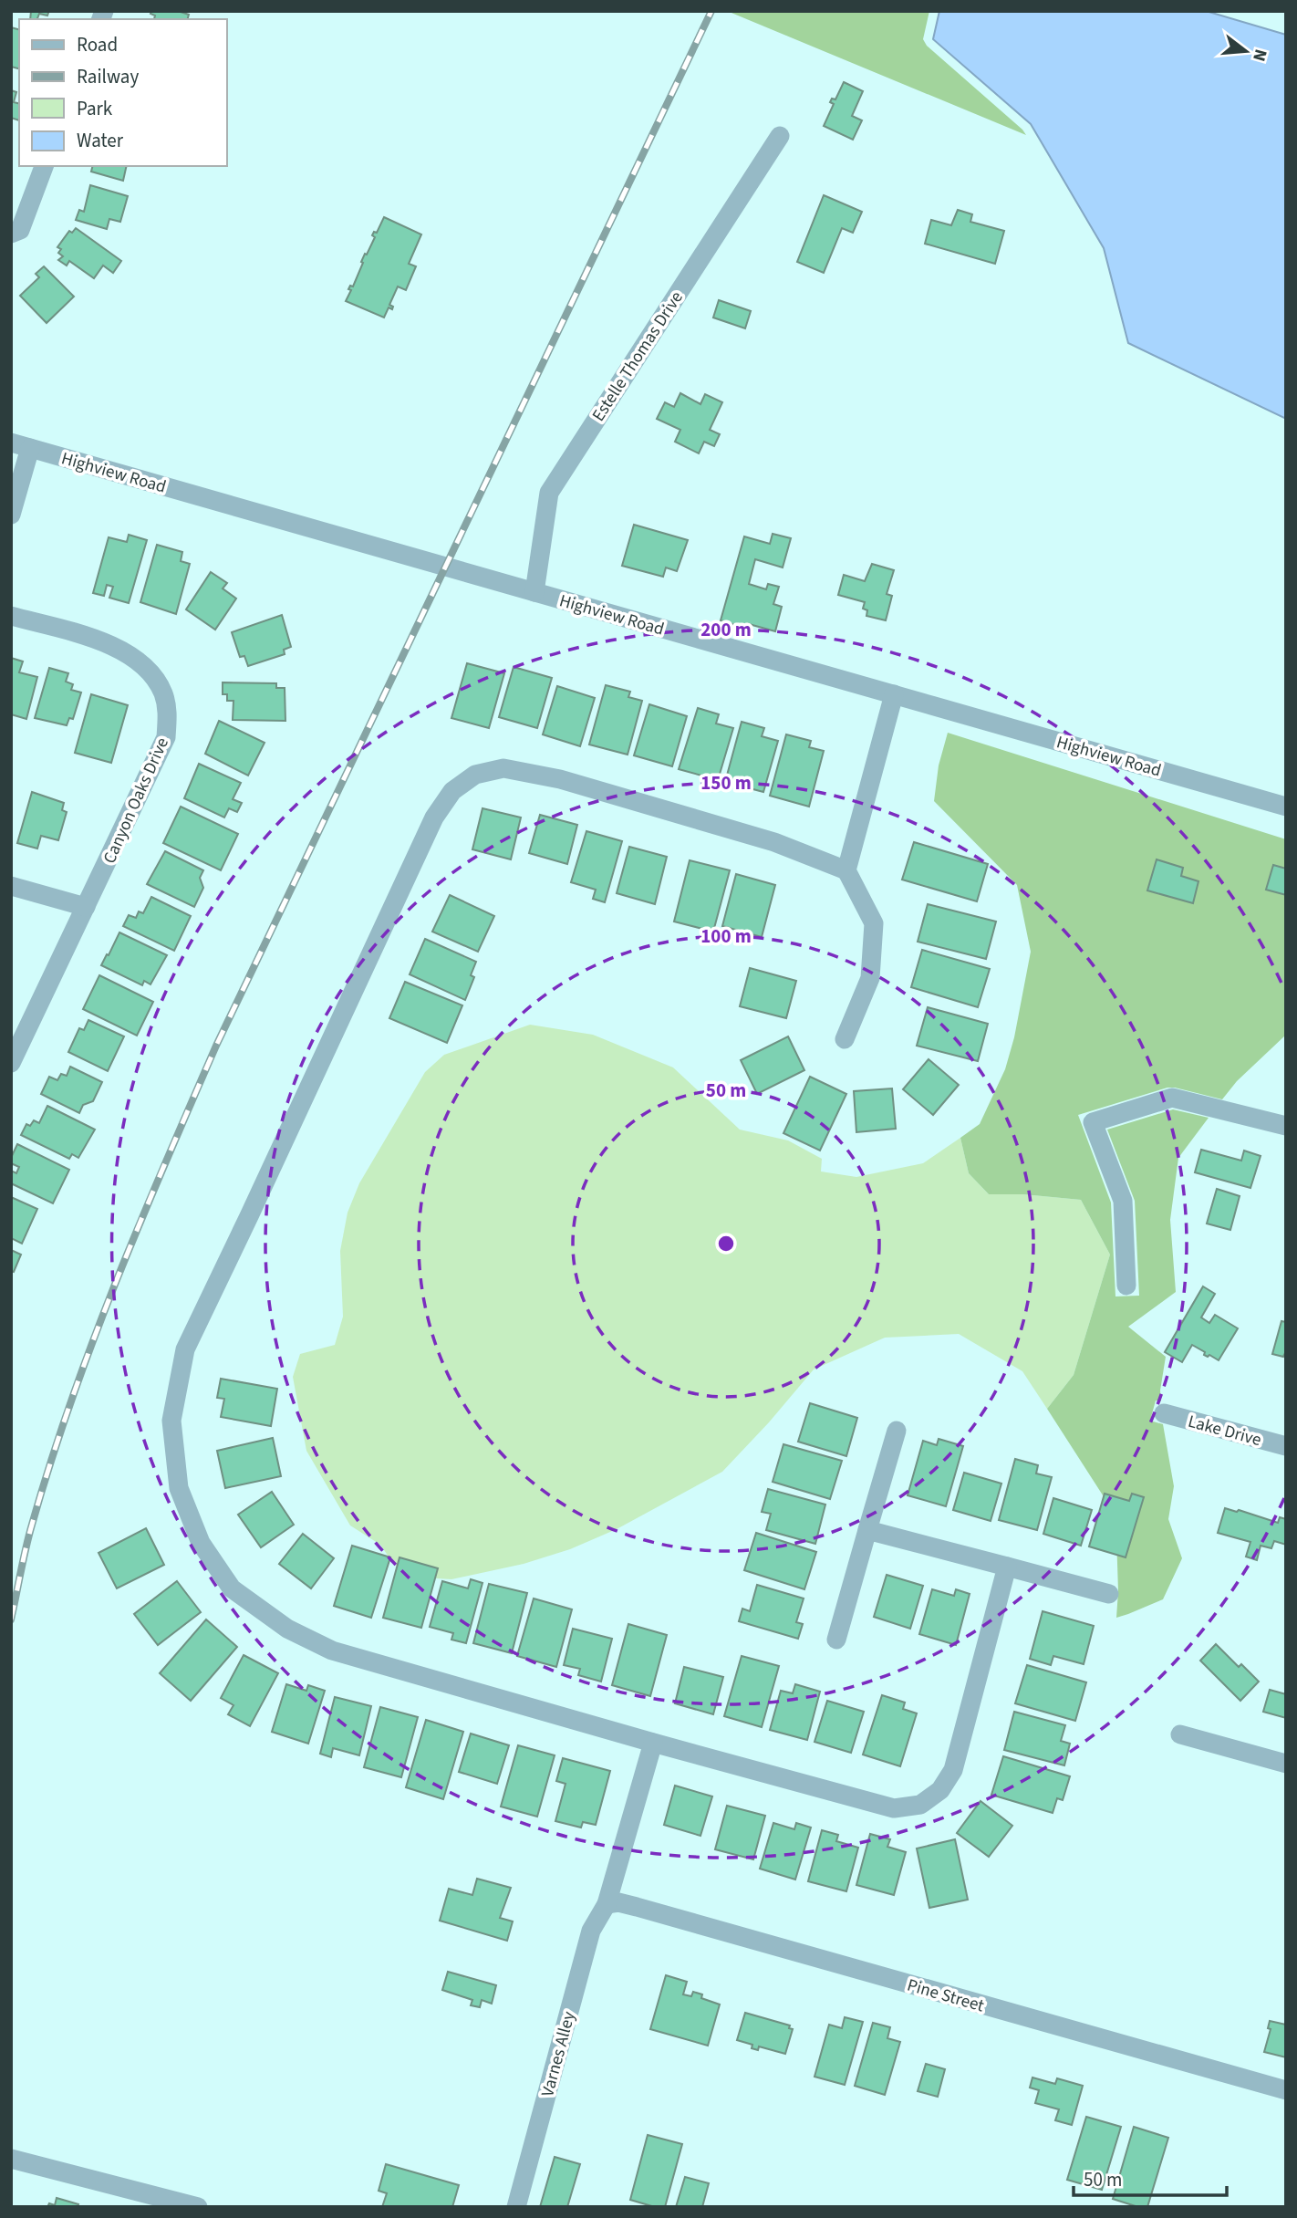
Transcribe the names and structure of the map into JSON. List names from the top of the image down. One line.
{"streets":{"street":["Estelle Thomas Drive","Highview Road","Canyon Oaks Drive","Lake Drive","Pine Street","Varnes Alley"]},"crossings":[["Estelle Thomas Drive","Highview Road"],["Pine Street","Varnes Alley"]],"legend":["Road","Railway","Park","Water"],"scale_bar":"50 m","north":"right","rings":["200 m","150 m","100 m","50 m"]}
